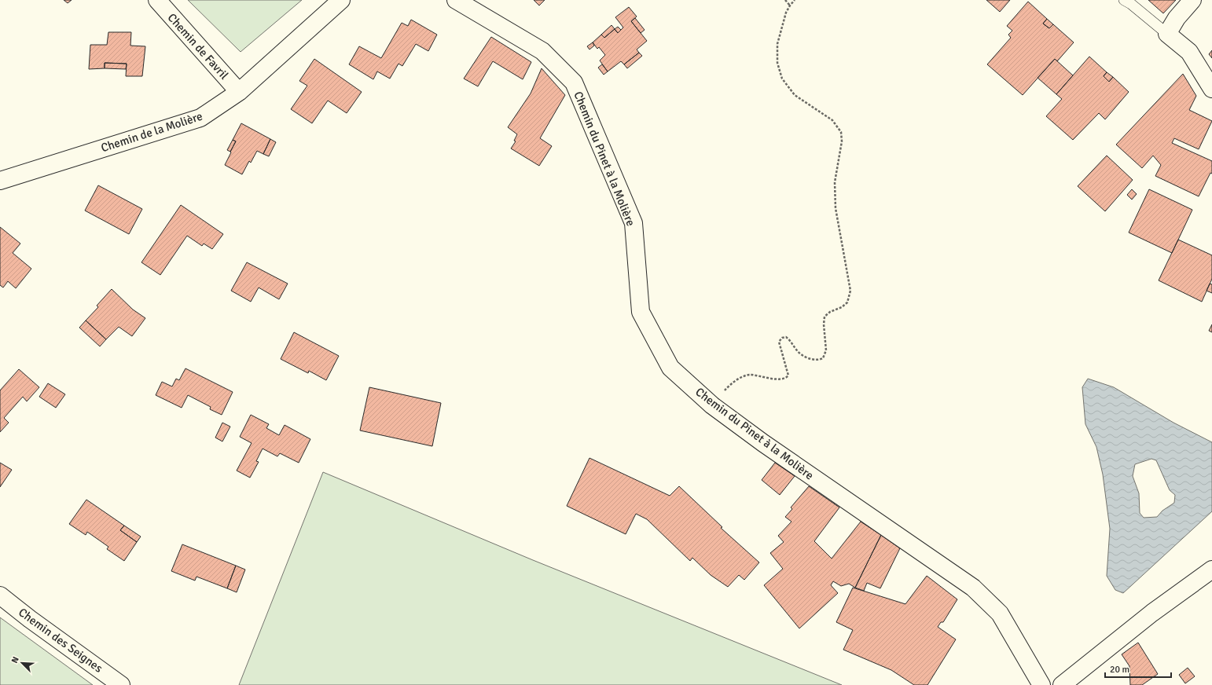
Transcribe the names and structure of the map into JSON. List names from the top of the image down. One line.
{"streets":{"street":["Chemin de Favril","Chemin de la Molière","Chemin du Pinet à la Molière","Chemin des Seignes"]},"crossings":[["Chemin de Favril","Chemin de la Molière"]],"scale_bar":"20 m","north":"top left"}
